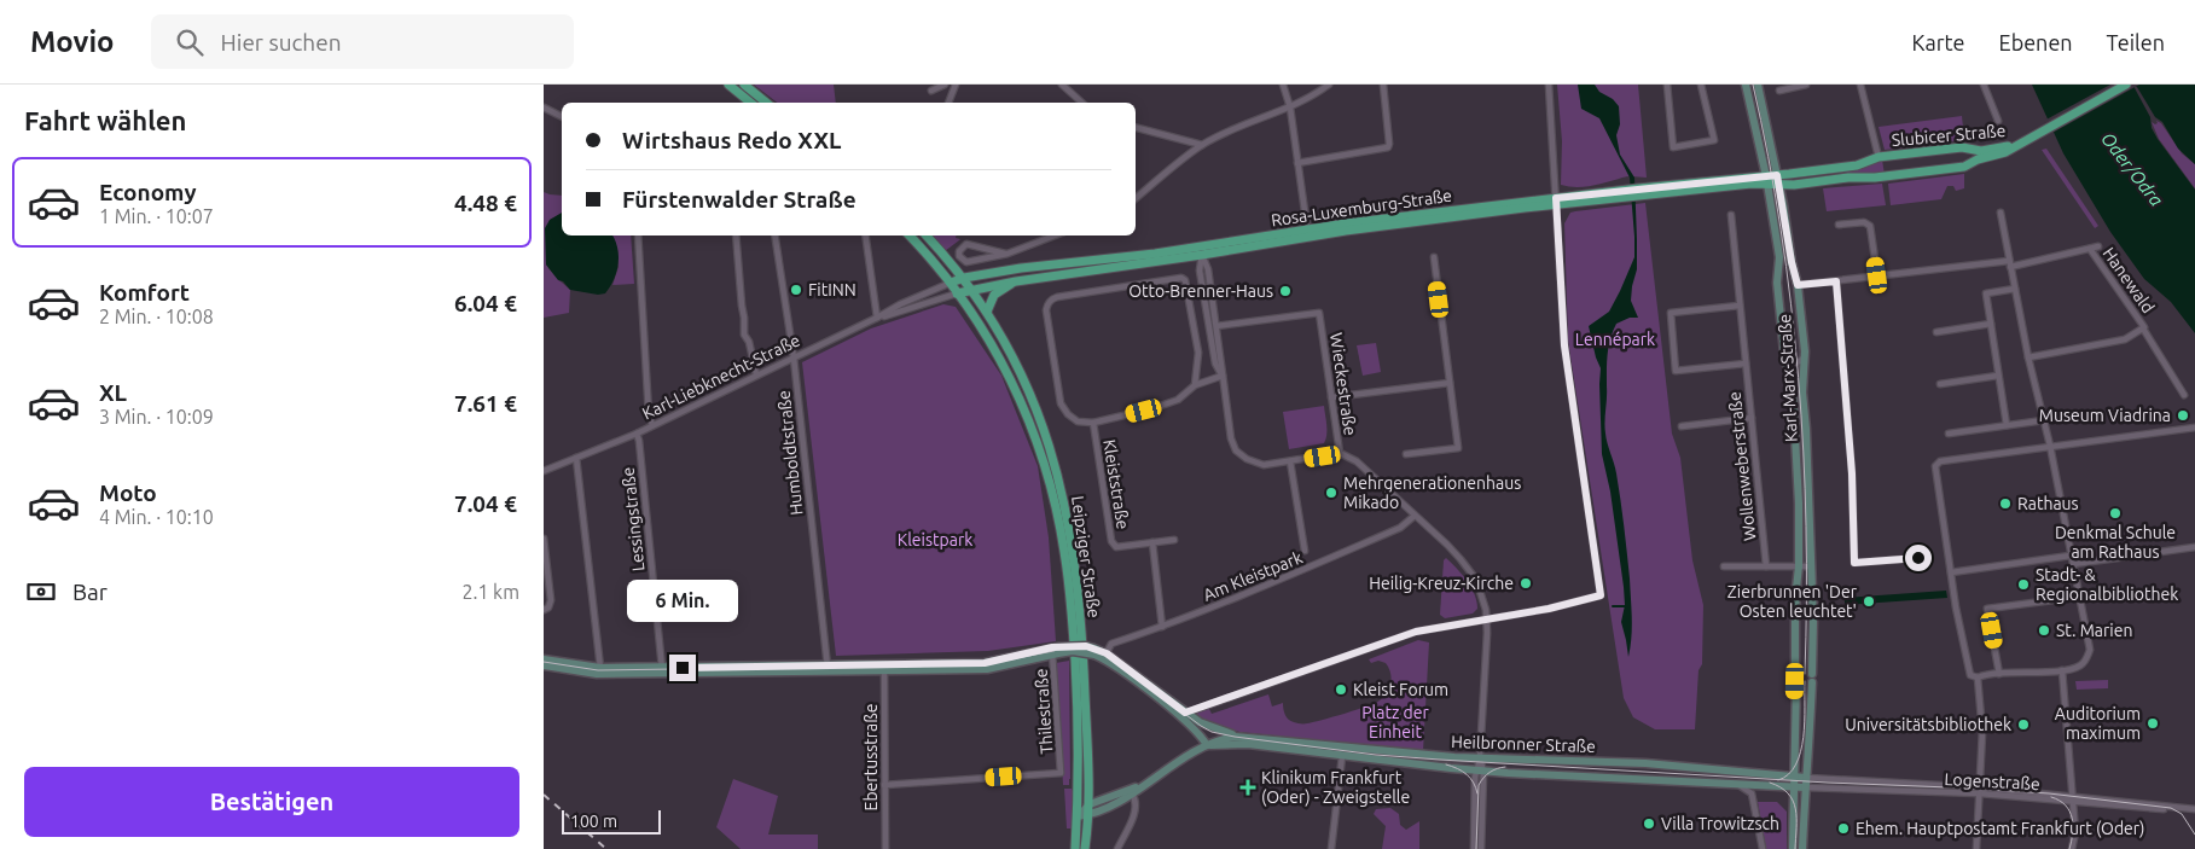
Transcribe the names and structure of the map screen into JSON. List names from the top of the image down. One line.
{"streets":{"main road":["Slubicer Straße","Rosa-Luxemburg-Straße","Leipziger Straße"],"street":["Hanewald","Karl-Liebknecht-Straße","Karl-Marx-Straße","Wieckestraße","Humboldtstraße","Wollenweberstraße","Kleiststraße","Lessingstraße","Am Kleistpark","Thilestraße","Heilbronner Straße","Ebertusstraße","Logenstraße"]},"crossings":[["Slubicer Straße","Rosa-Luxemburg-Straße"],["Slubicer Straße","Karl-Marx-Straße"],["Rosa-Luxemburg-Straße","Karl-Liebknecht-Straße"],["Rosa-Luxemburg-Straße","Karl-Marx-Straße"],["Rosa-Luxemburg-Straße","Leipziger Straße"],["Karl-Liebknecht-Straße","Humboldtstraße"],["Karl-Liebknecht-Straße","Lessingstraße"],["Karl-Liebknecht-Straße","Leipziger Straße"],["Karl-Marx-Straße","Heilbronner Straße"],["Karl-Marx-Straße","Logenstraße"],["Kleiststraße","Am Kleistpark"],["Leipziger Straße","Heilbronner Straße"],["Thilestraße","Ebertusstraße"],["Heilbronner Straße","Logenstraße"]],"water":["Oder/Odra"],"parks":["Lennépark","Kleistpark","Platz der Einheit"],"places":{"other":["FitINN","Otto-Brenner-Haus","Museum Viadrina","Mehrgenerationenhaus Mikado","Rathaus","Denkmal Schule am Rathaus","Heilig-Kreuz-Kirche","Stadt- & Regionalbibliothek","Zierbrunnen 'Der Osten leuchtet'","St. Marien","Kleist Forum","Auditorium maximum","Universitätsbibliothek","Villa Trowitzsch","Ehem. Hauptpostamt Frankfurt (Oder)"],"health":["Klinikum Frankfurt (Oder) - Zweigstelle"]},"scale_bar":"100 m","page":{"header":"Movio","search":"Hier suchen","nav":["Karte","Ebenen","Teilen"],"heading":"Fahrt wählen","banner":["Wirtshaus Redo XXL","Fürstenwalder Straße"],"list":[{"name":"Economy","note":"1 Min. · 10:07","value":"4.48 €"},{"name":"Komfort","note":"2 Min. · 10:08","value":"6.04 €"},{"name":"XL","note":"3 Min. · 10:09","value":"7.61 €"},{"name":"Moto","note":"4 Min. · 10:10","value":"7.04 €"}],"pay":["Bar","2.1 km"],"bubble":"6 Min.","buttons":"Bestätigen","scale":"100 m"}}
